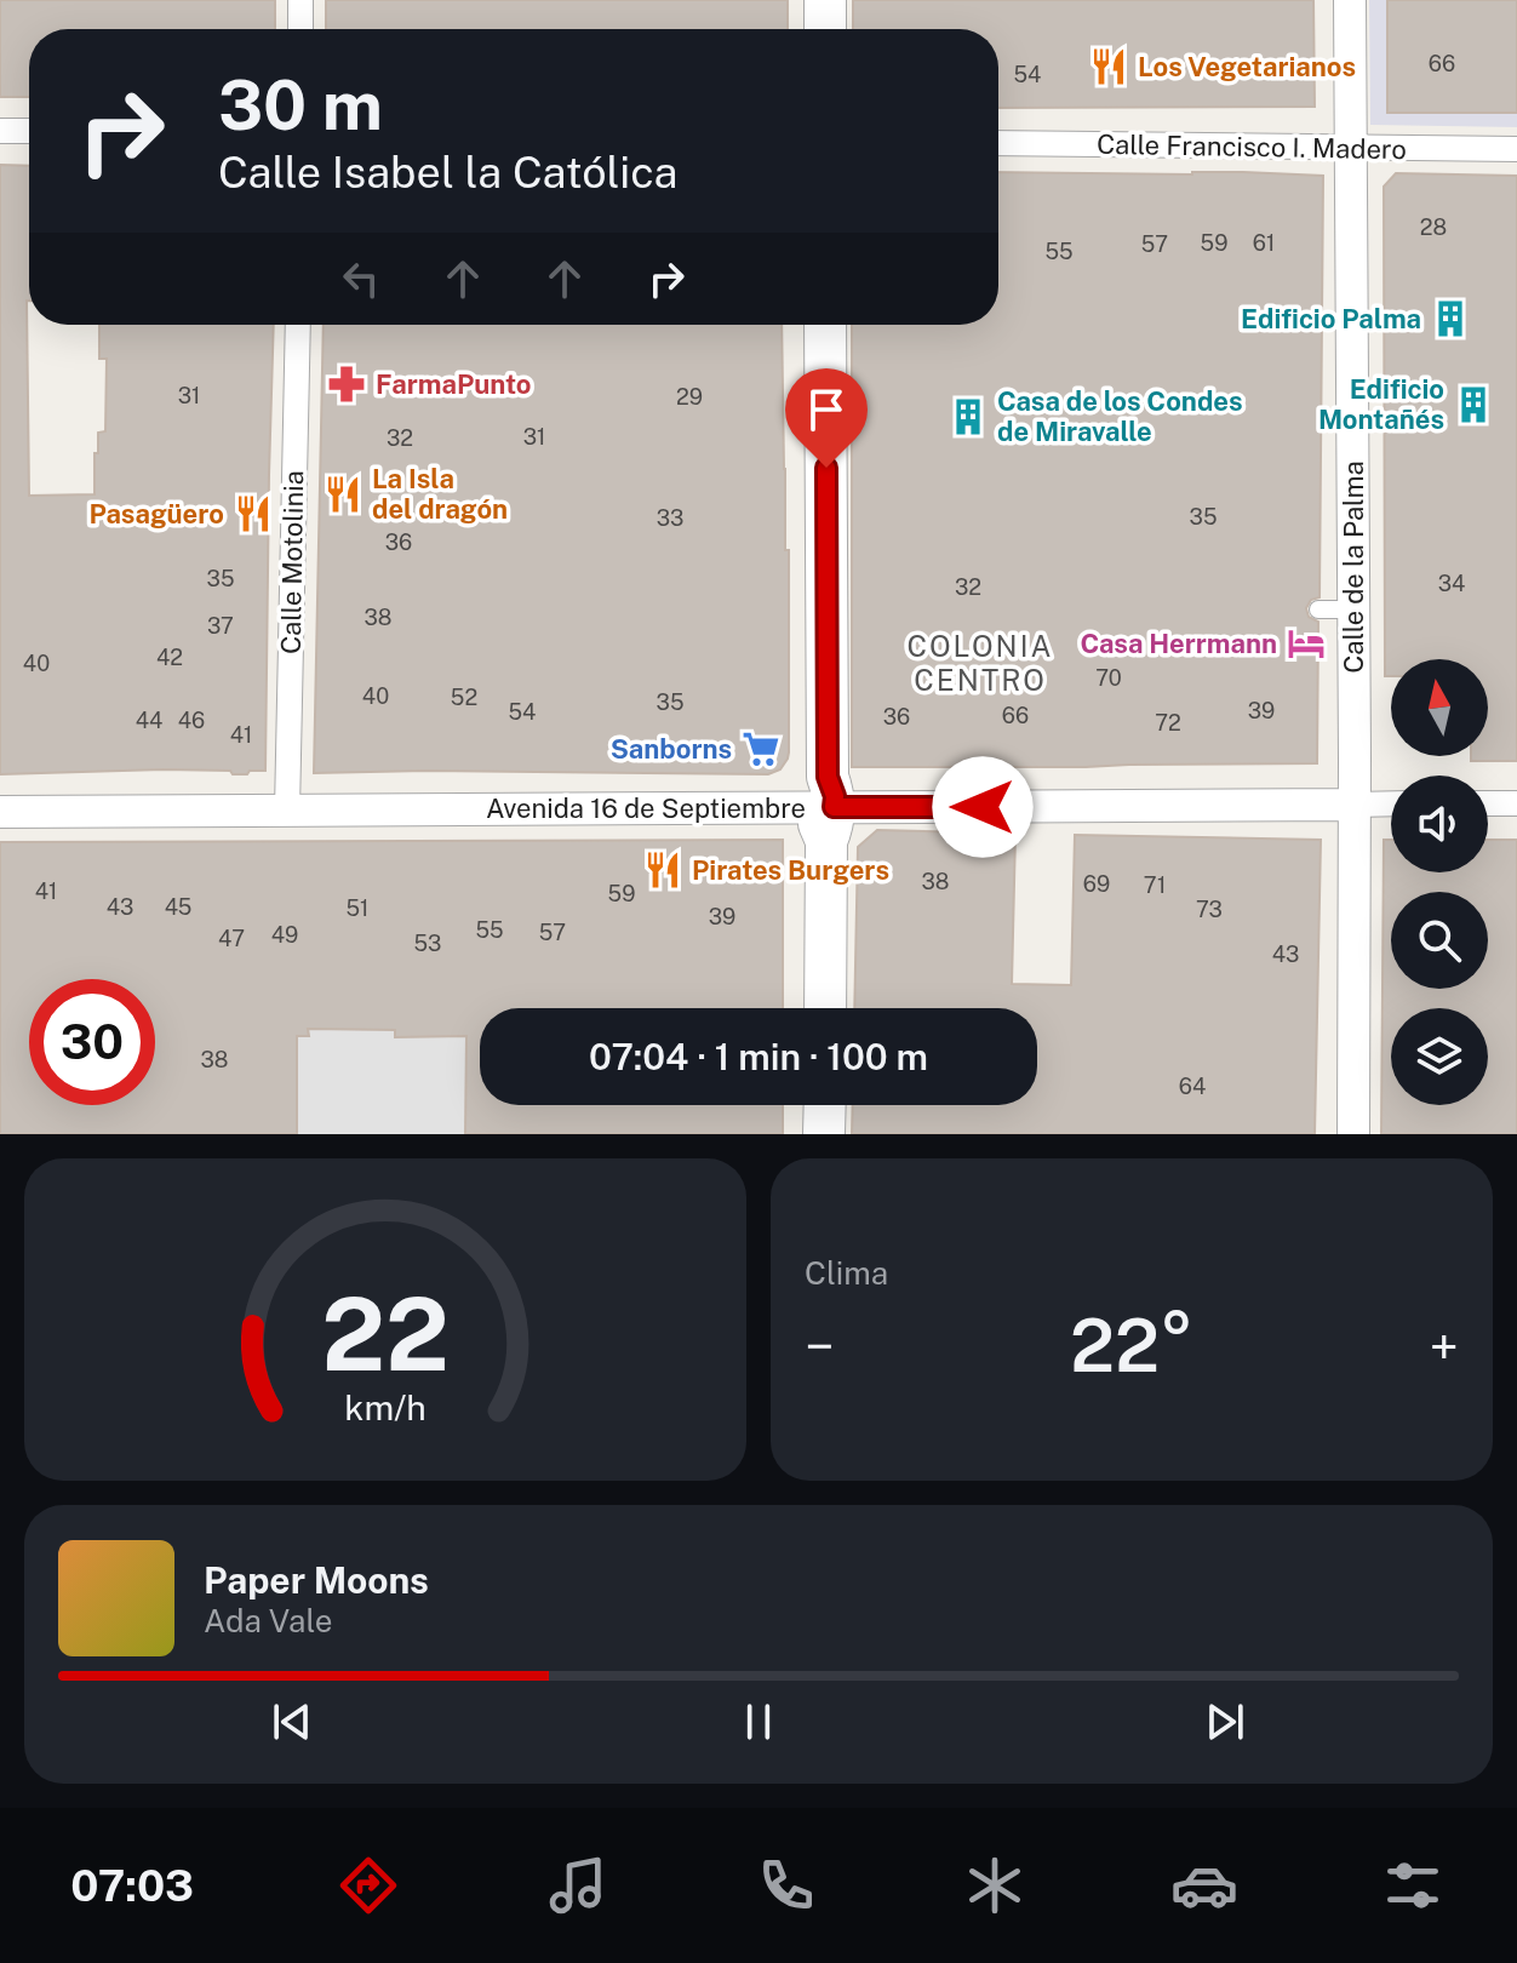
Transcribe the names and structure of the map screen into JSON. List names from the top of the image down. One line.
{"streets":{"street":["Calle Francisco I. Madero","Calle Motolinia","Calle de la Palma","Avenida 16 de Septiembre"]},"crossings":[["Calle Francisco I. Madero","Calle de la Palma"],["Calle Motolinia","Avenida 16 de Septiembre"],["Calle de la Palma","Avenida 16 de Septiembre"]],"districts":["COLONIA CENTRO"],"places":{"restaurant":["Los Vegetarianos","La Isla del dragón","Pasagüero","Pirates Burgers"],"building":["Edificio Palma","Edificio Montañés","Casa de los Condes de Miravalle"],"pharmacy":["FarmaPunto"],"hotel":["Casa Herrmann"],"supermarket":["Sanborns"]},"house_numbers":["66","54","28","59","61","57","55","31","29","31","32","35","33","36","35","34","32","38","37","42","40","70","40","52","35","39","54","66","36","44","46","72","41","38","69","71","41","59","43","45","51","73","39","55","57","49","47","53","43","38","64"],"north":"top","page":{"turn":["30 m","Calle Isabel la Católica"],"limit":"30","trip":"07:04 · 1 min · 100 m","tile":"Clima","heat":["−","22°","+"],"song":["Paper Moons","Ada Vale"],"tabs":"07:03","gauge":["22","km/h"]}}
